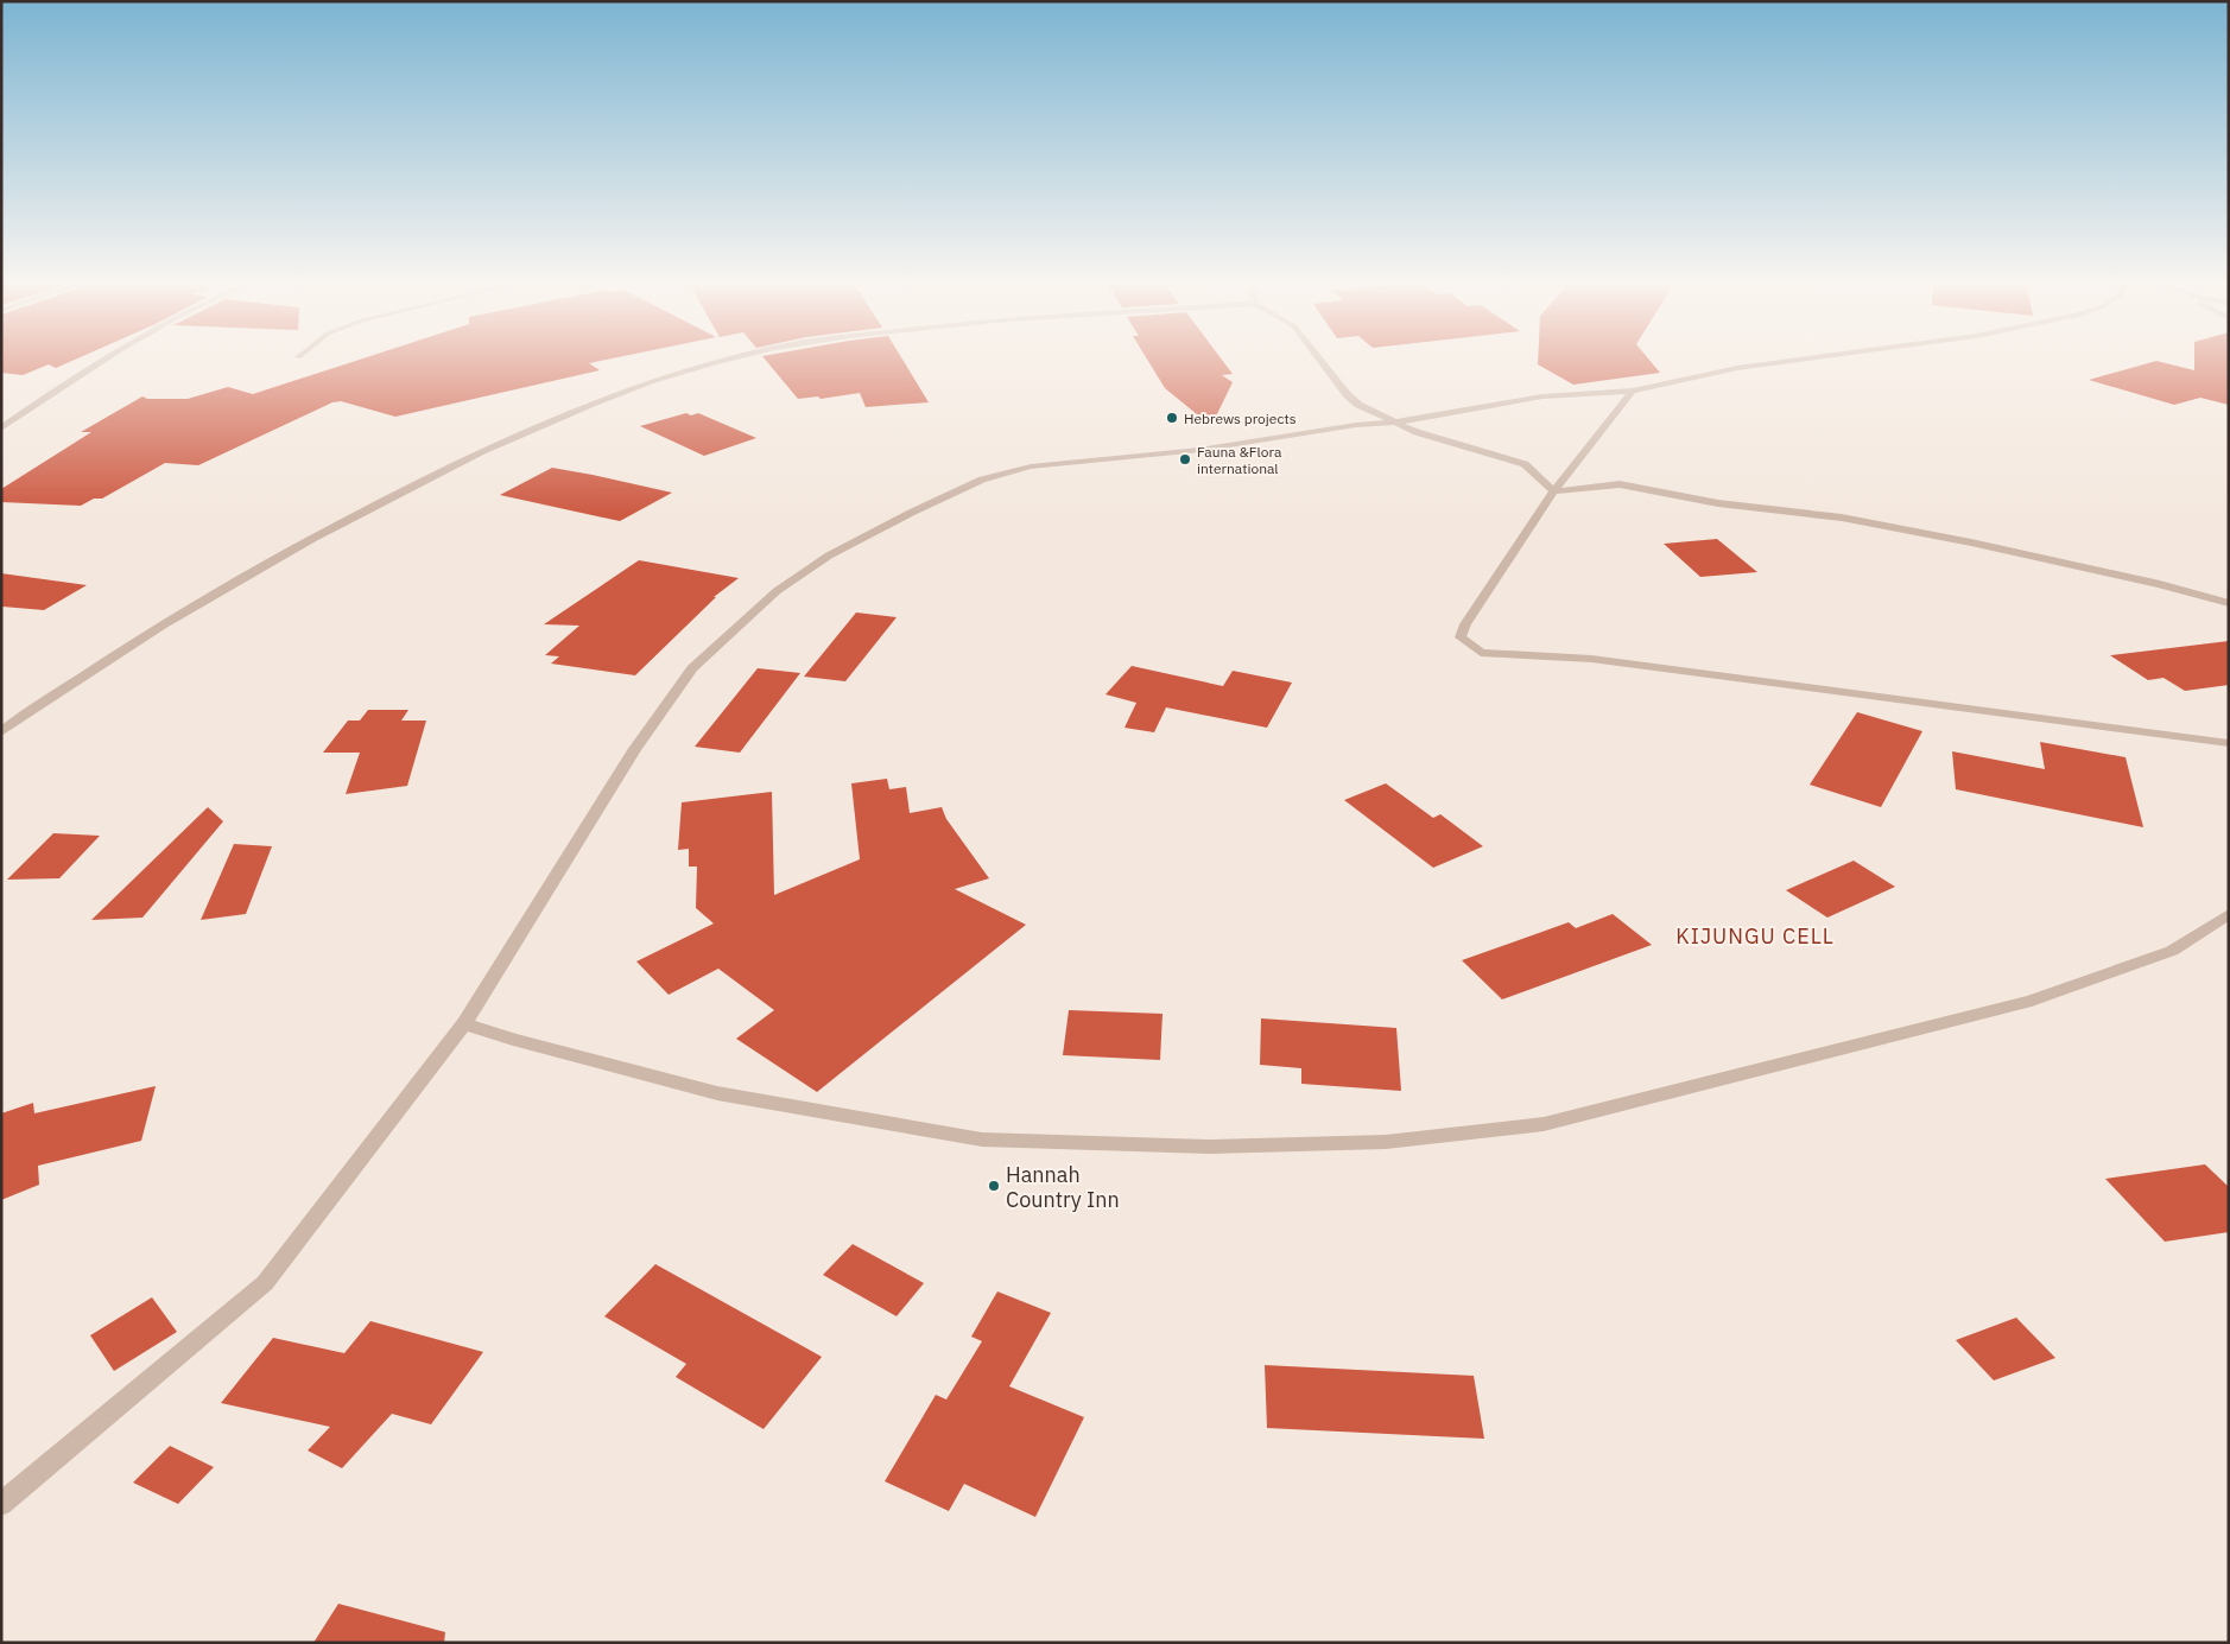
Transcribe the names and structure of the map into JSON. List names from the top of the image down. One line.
{"districts":["KIJUNGU CELL"],"places":["Hebrews projects","Fauna &Flora international","Hannah Country Inn"]}
